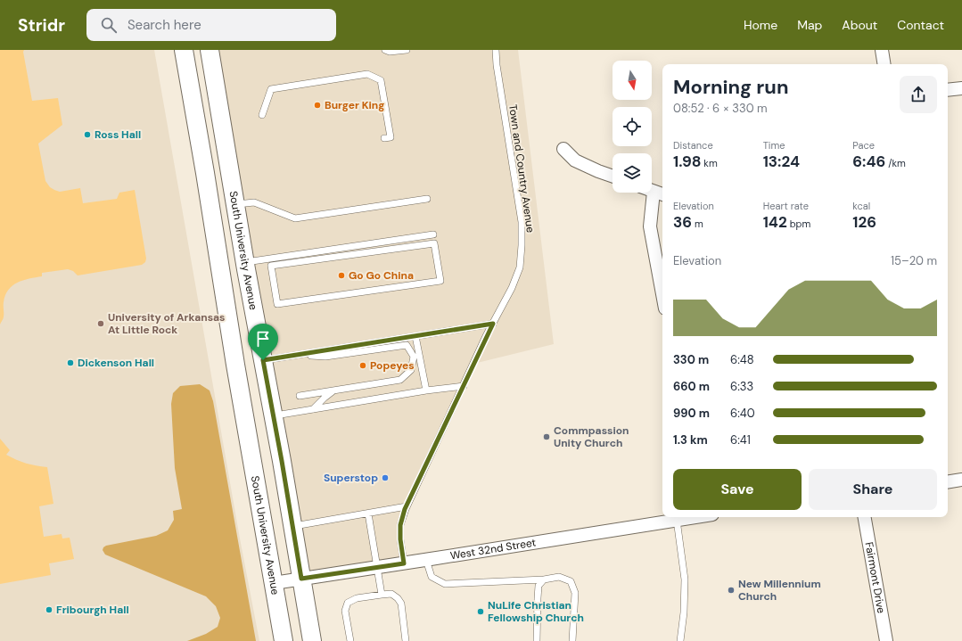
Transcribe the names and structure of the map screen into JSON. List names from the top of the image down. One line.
{"streets":{"main road":["South University Avenue"],"street":["West 32nd Street","Fairmont Drive"],"lane":["Town and Country Avenue"]},"crossings":[["Town and Country Avenue","West 32nd Street"],["South University Avenue","West 32nd Street"]],"places":["Burger King","Ross Hall","Go Go China","University of Arkansas At Little Rock","Dickenson Hall","Popeyes","Commpassion Unity Church","Superstop","New Millennium Church","Fribourgh Hall","NuLife Christian Fellowship Church"],"north":"bottom","page":{"header":"Stridr","search":"Search here","nav":["Home","Map","About","Contact"],"heading":["Morning run","08:52 · 6 × 330 m"],"stats":[["Distance","1.98 km"],["Time","13:24"],["Pace","6:46 /km"],["Elevation","36 m"],["Heart rate","142 bpm"],["kcal","126"]],"chart":["Elevation","15–20 m"],"list":[{"name":"330 m","note":"6:48"},{"name":"660 m","note":"6:33"},{"name":"990 m","note":"6:40"},{"name":"1.3 km","note":"6:41"}],"buttons":["Save","Share"]}}
